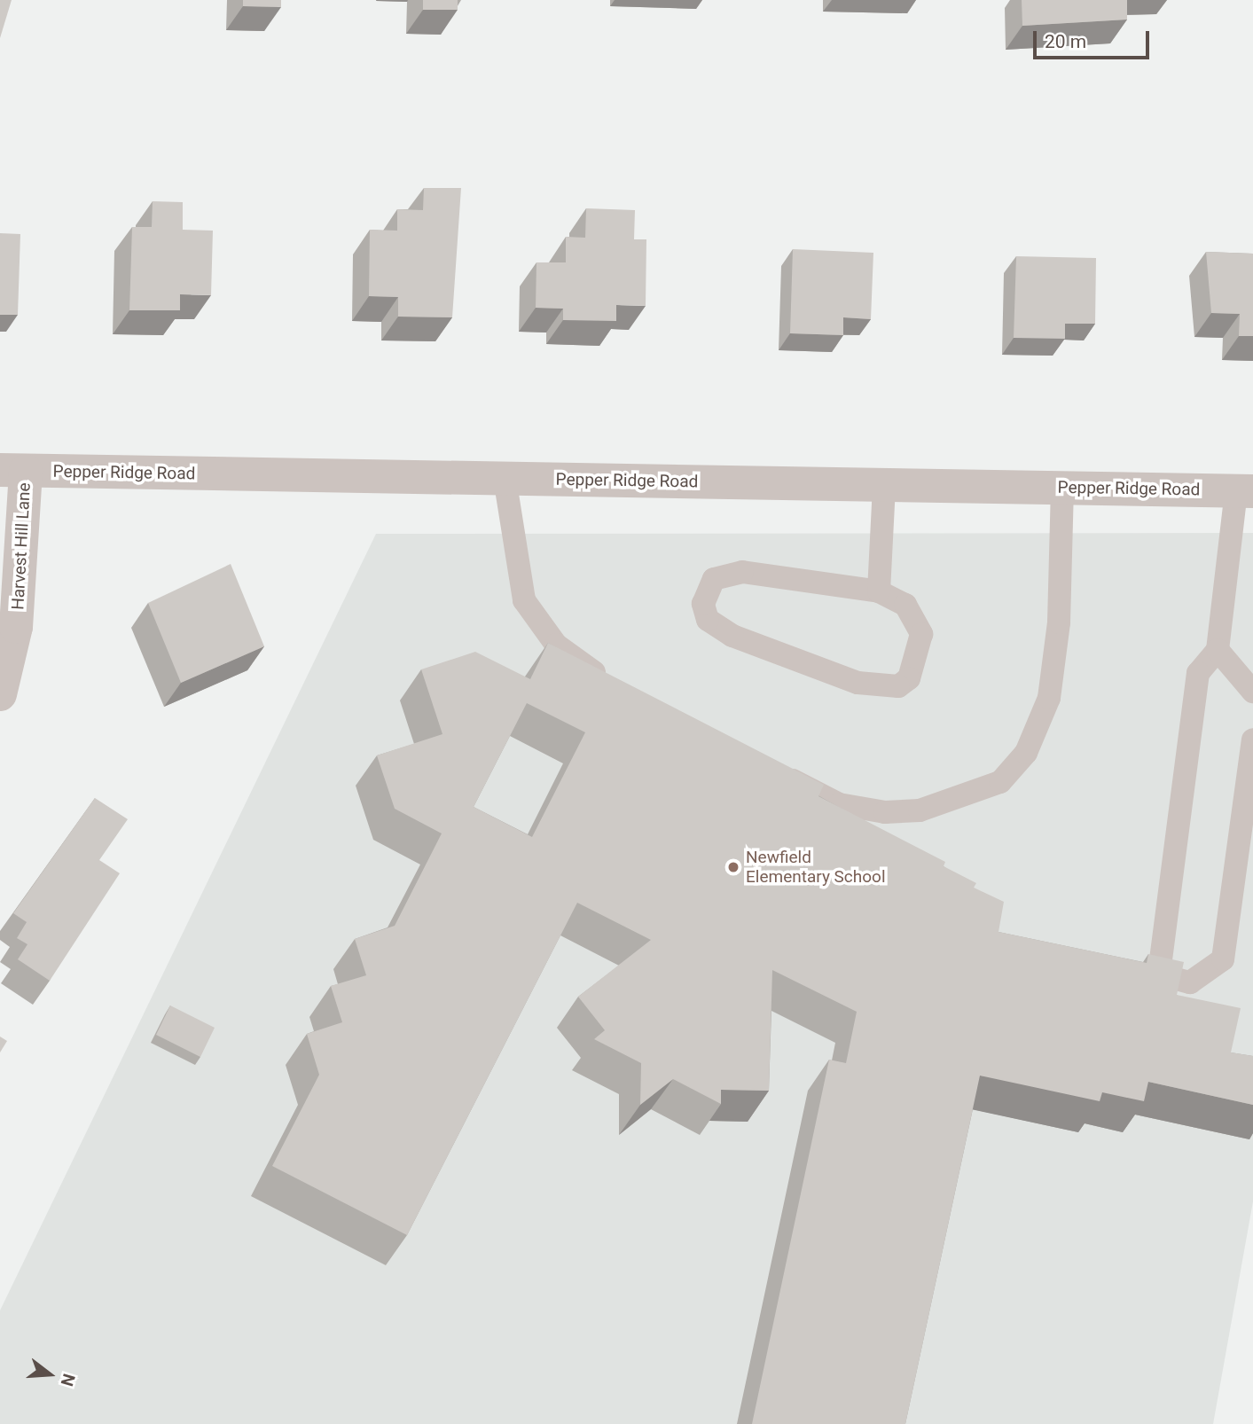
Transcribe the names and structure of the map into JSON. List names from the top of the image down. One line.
{"streets":{"street":["Pepper Ridge Road","Harvest Hill Lane"]},"crossings":[["Pepper Ridge Road","Harvest Hill Lane"]],"places":["Newfield Elementary School"],"scale_bar":"20 m","north":"right"}
